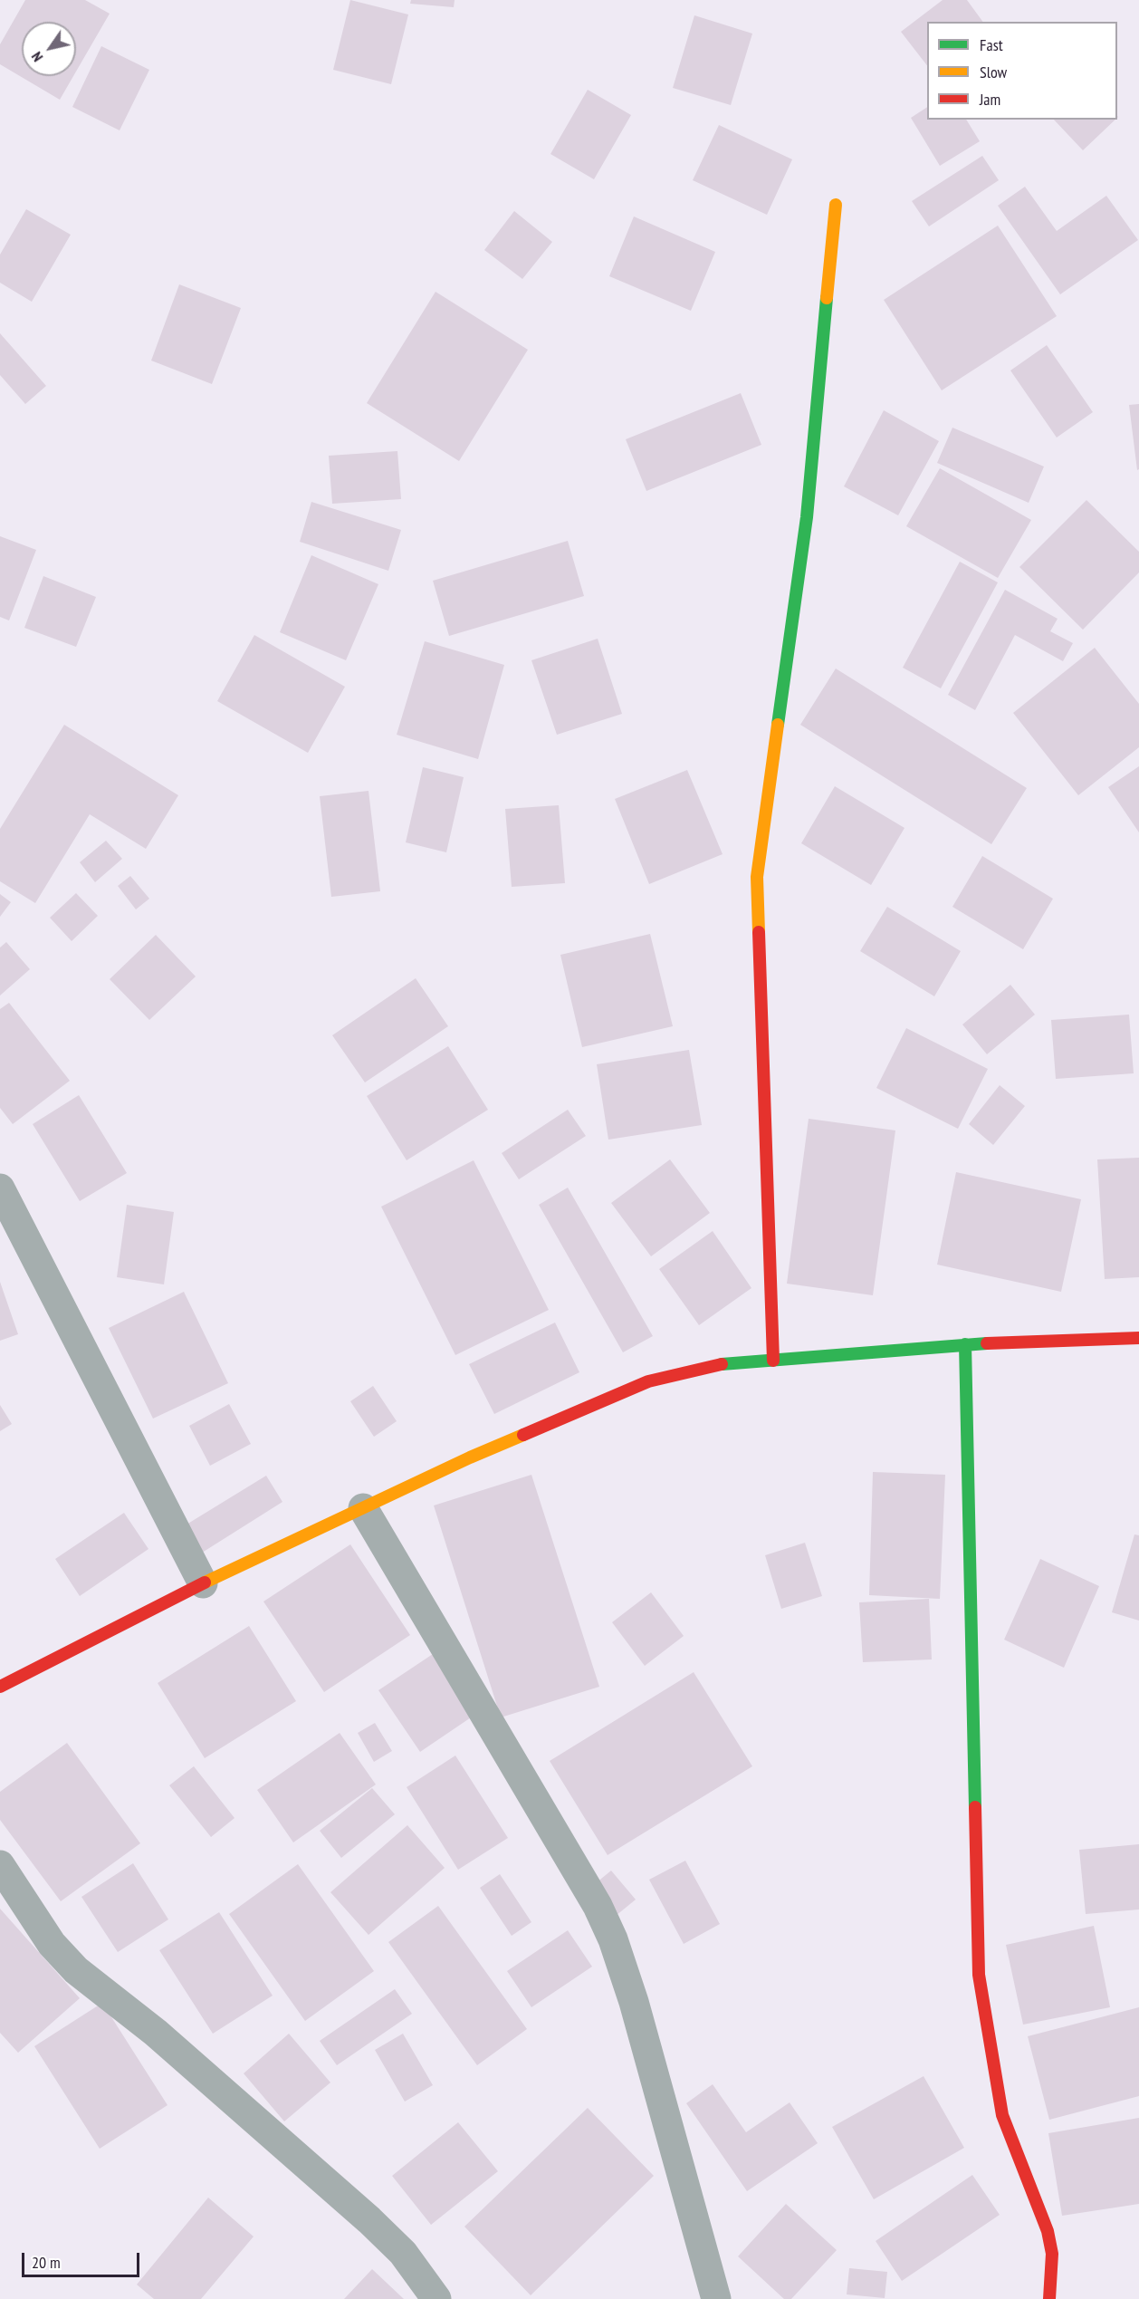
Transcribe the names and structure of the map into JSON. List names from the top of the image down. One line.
{"legend":["Fast","Slow","Jam"],"scale_bar":"20 m","north":"bottom left"}
